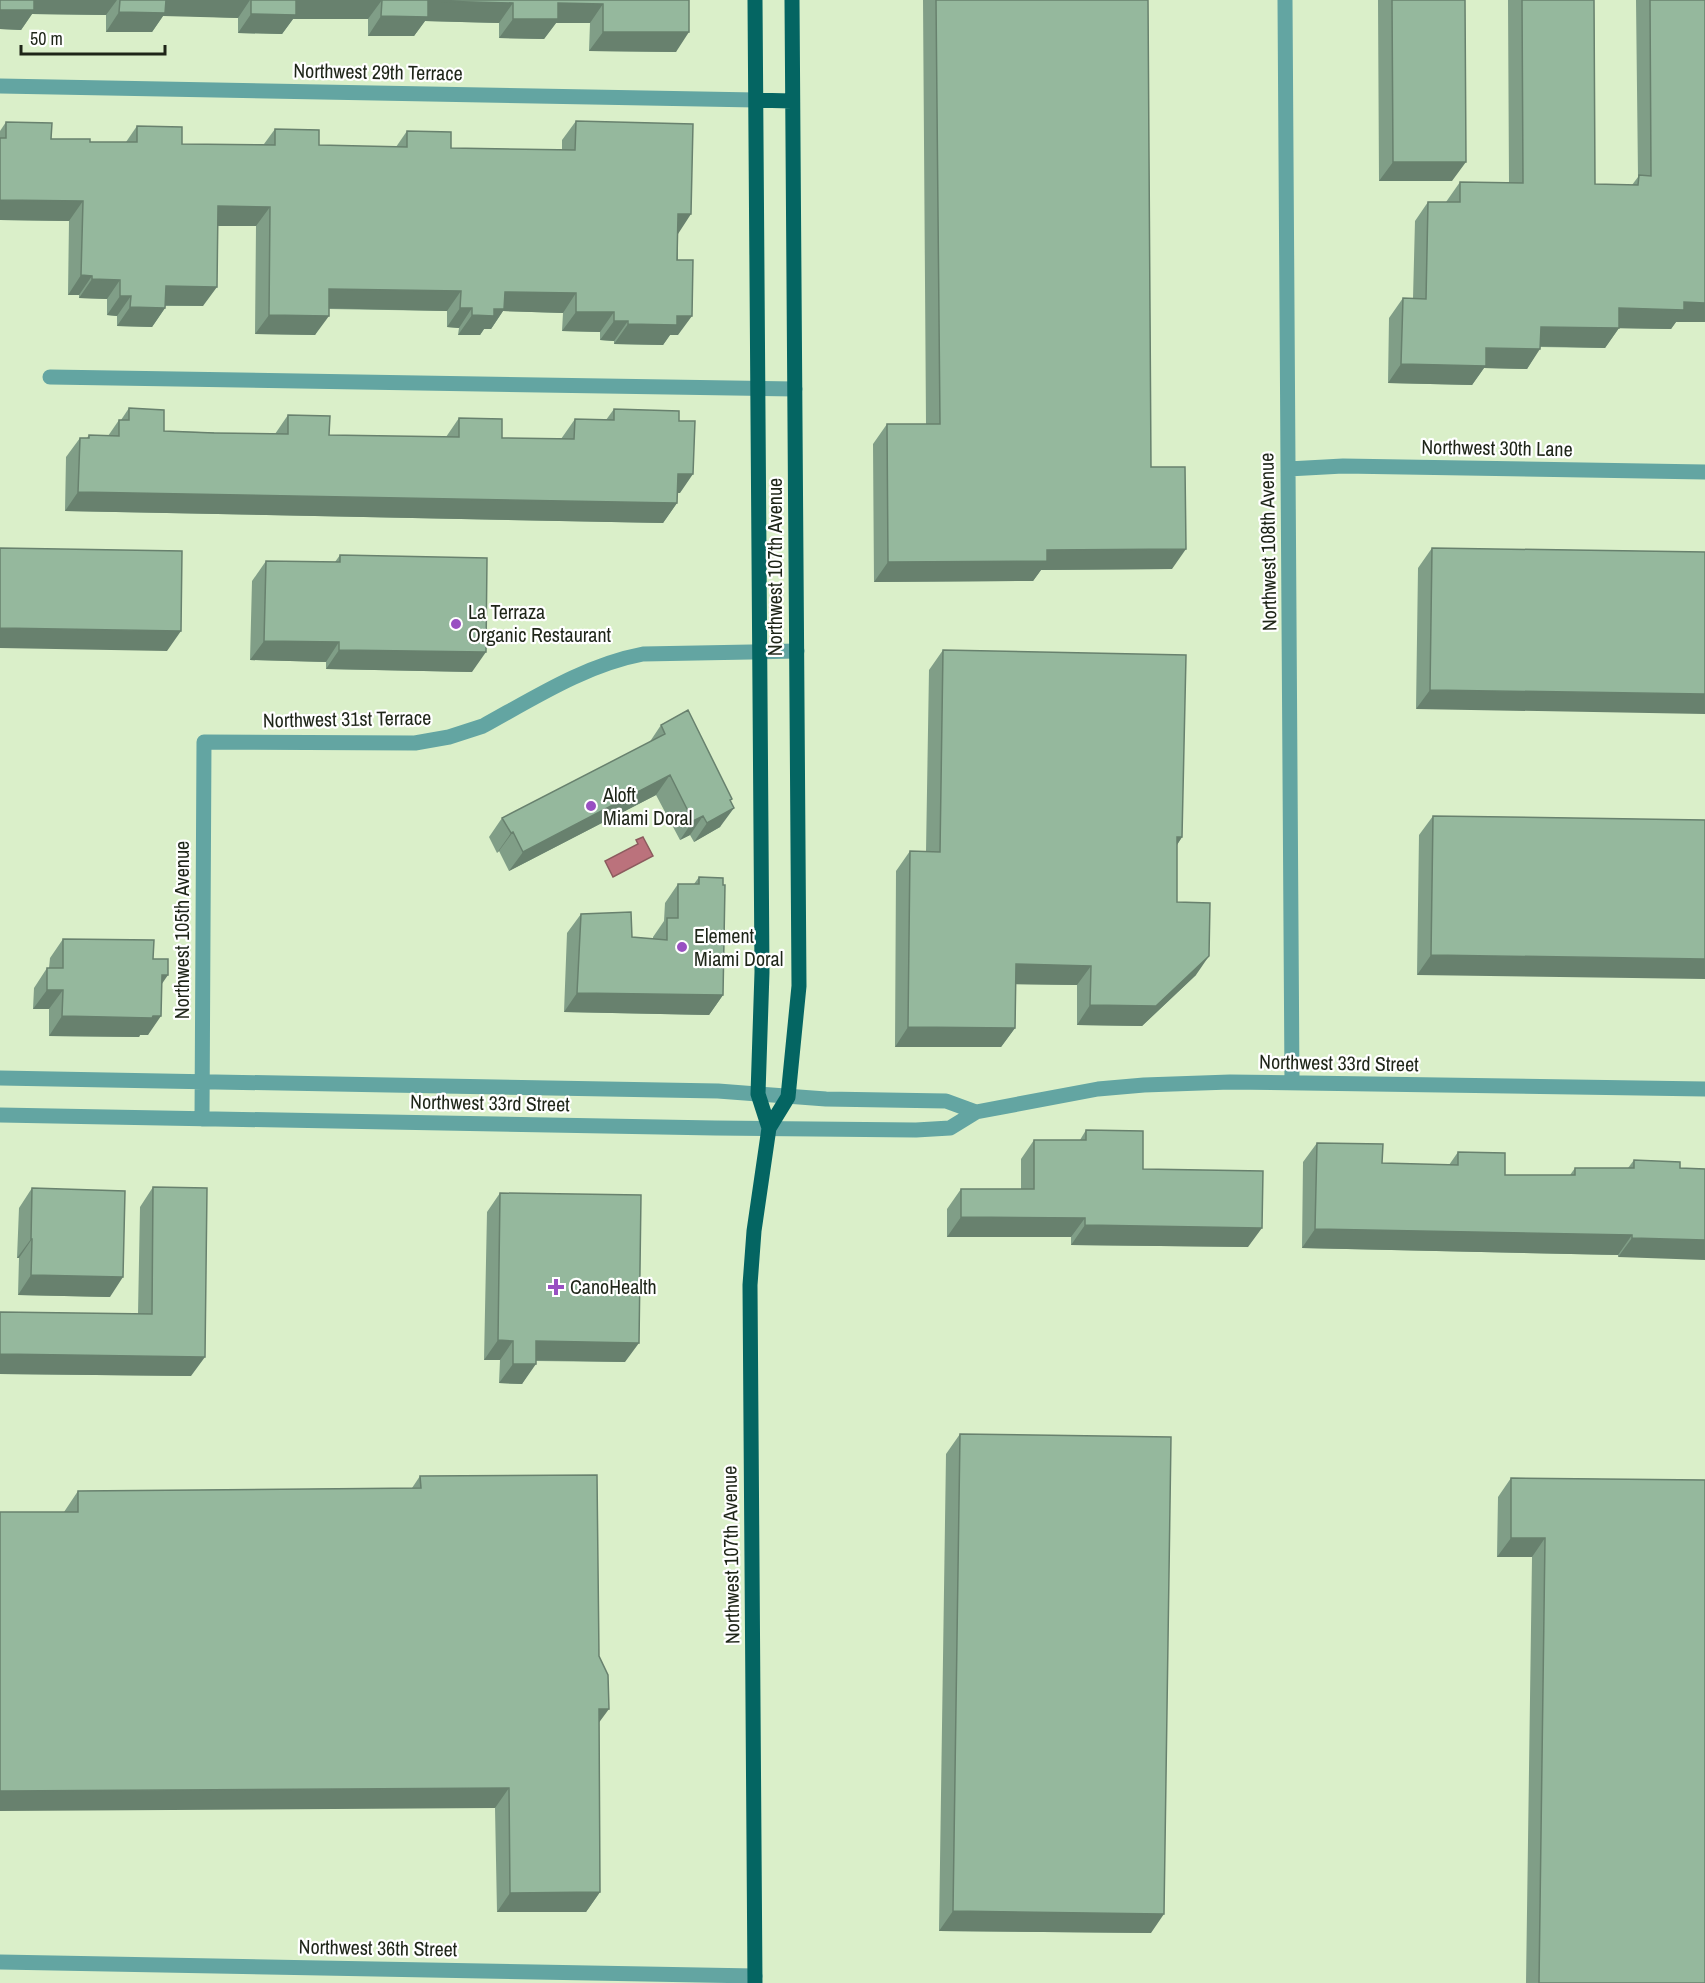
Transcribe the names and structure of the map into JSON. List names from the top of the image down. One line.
{"streets":{"main road":["Northwest 107th Avenue"],"street":["Northwest 29th Terrace","Northwest 30th Lane","Northwest 108th Avenue","Northwest 31st Terrace","Northwest 105th Avenue","Northwest 33rd Street","Northwest 36th Street"]},"crossings":[["Northwest 29th Terrace","Northwest 107th Avenue"],["Northwest 30th Lane","Northwest 108th Avenue"],["Northwest 108th Avenue","Northwest 33rd Street"],["Northwest 107th Avenue","Northwest 31st Terrace"],["Northwest 107th Avenue","Northwest 33rd Street"],["Northwest 107th Avenue","Northwest 36th Street"],["Northwest 31st Terrace","Northwest 105th Avenue"],["Northwest 105th Avenue","Northwest 33rd Street"]],"places":{"other":["La Terraza Organic Restaurant","Aloft Miami Doral","Element Miami Doral"],"health":["CanoHealth"]},"scale_bar":"50 m"}
